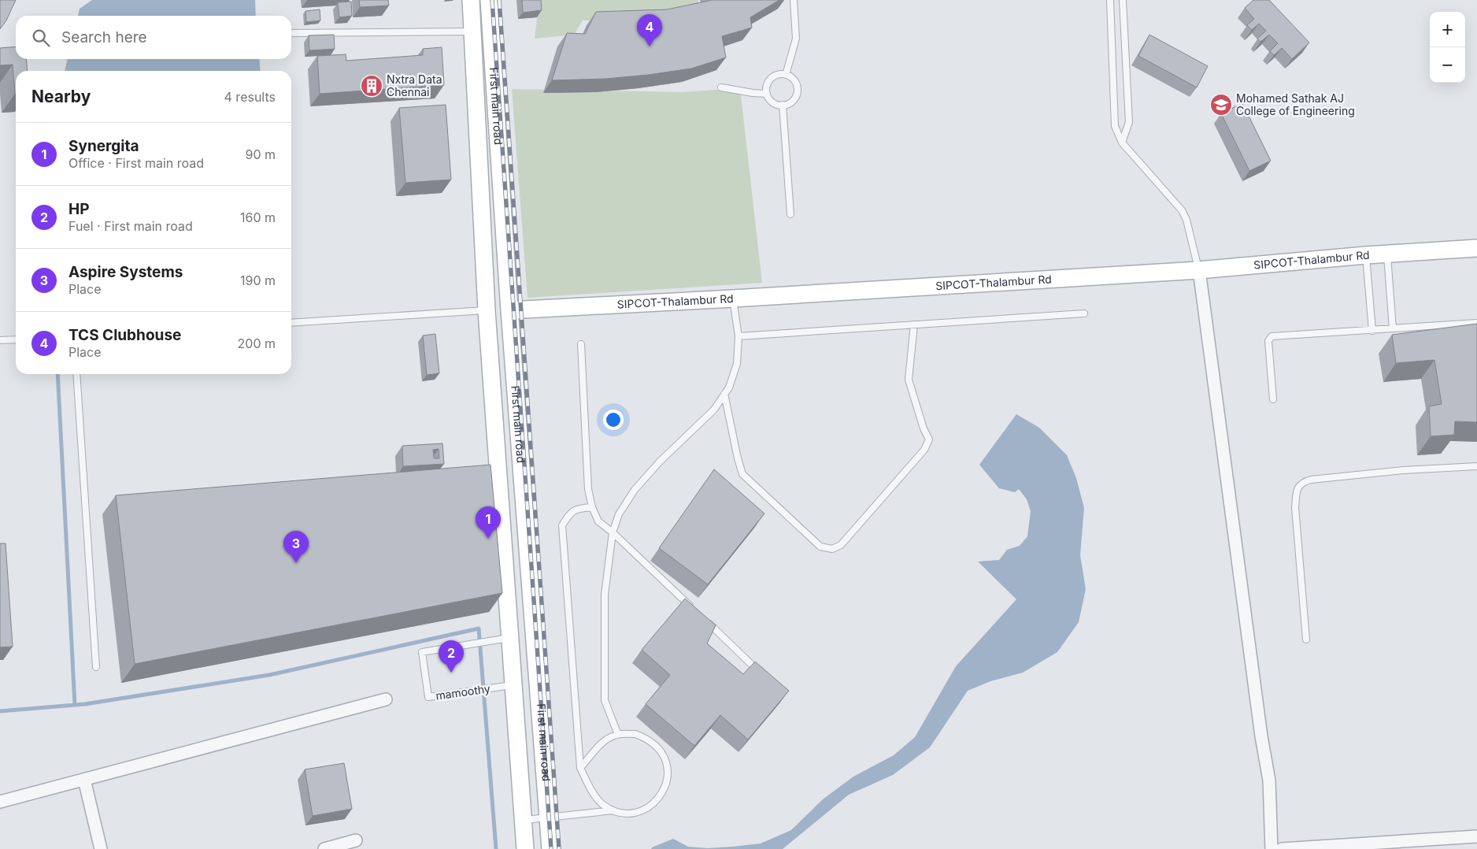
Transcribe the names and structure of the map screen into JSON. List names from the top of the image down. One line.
{"streets":{"street":["First main road","SIPCOT-Thalambur Rd"],"lane":["mamoothy"]},"crossings":[["First main road","SIPCOT-Thalambur Rd"]],"places":{"building":["Nxtra Data Chennai"],"school or university":["Mohamed Sathak AJ College of Engineering"]},"page":{"map_buttons":["+","−"],"pins":["4","1","3","2"],"search":"Search here","heading":["Nearby","4 results"],"list":[{"mark":"1","name":"Synergita","note":"Office · First main road","value":"90 m"},{"mark":"2","name":"HP","note":"Fuel · First main road","value":"160 m"},{"mark":"3","name":"Aspire Systems","note":"Place","value":"190 m"},{"mark":"4","name":"TCS Clubhouse","note":"Place","value":"200 m"}]}}
